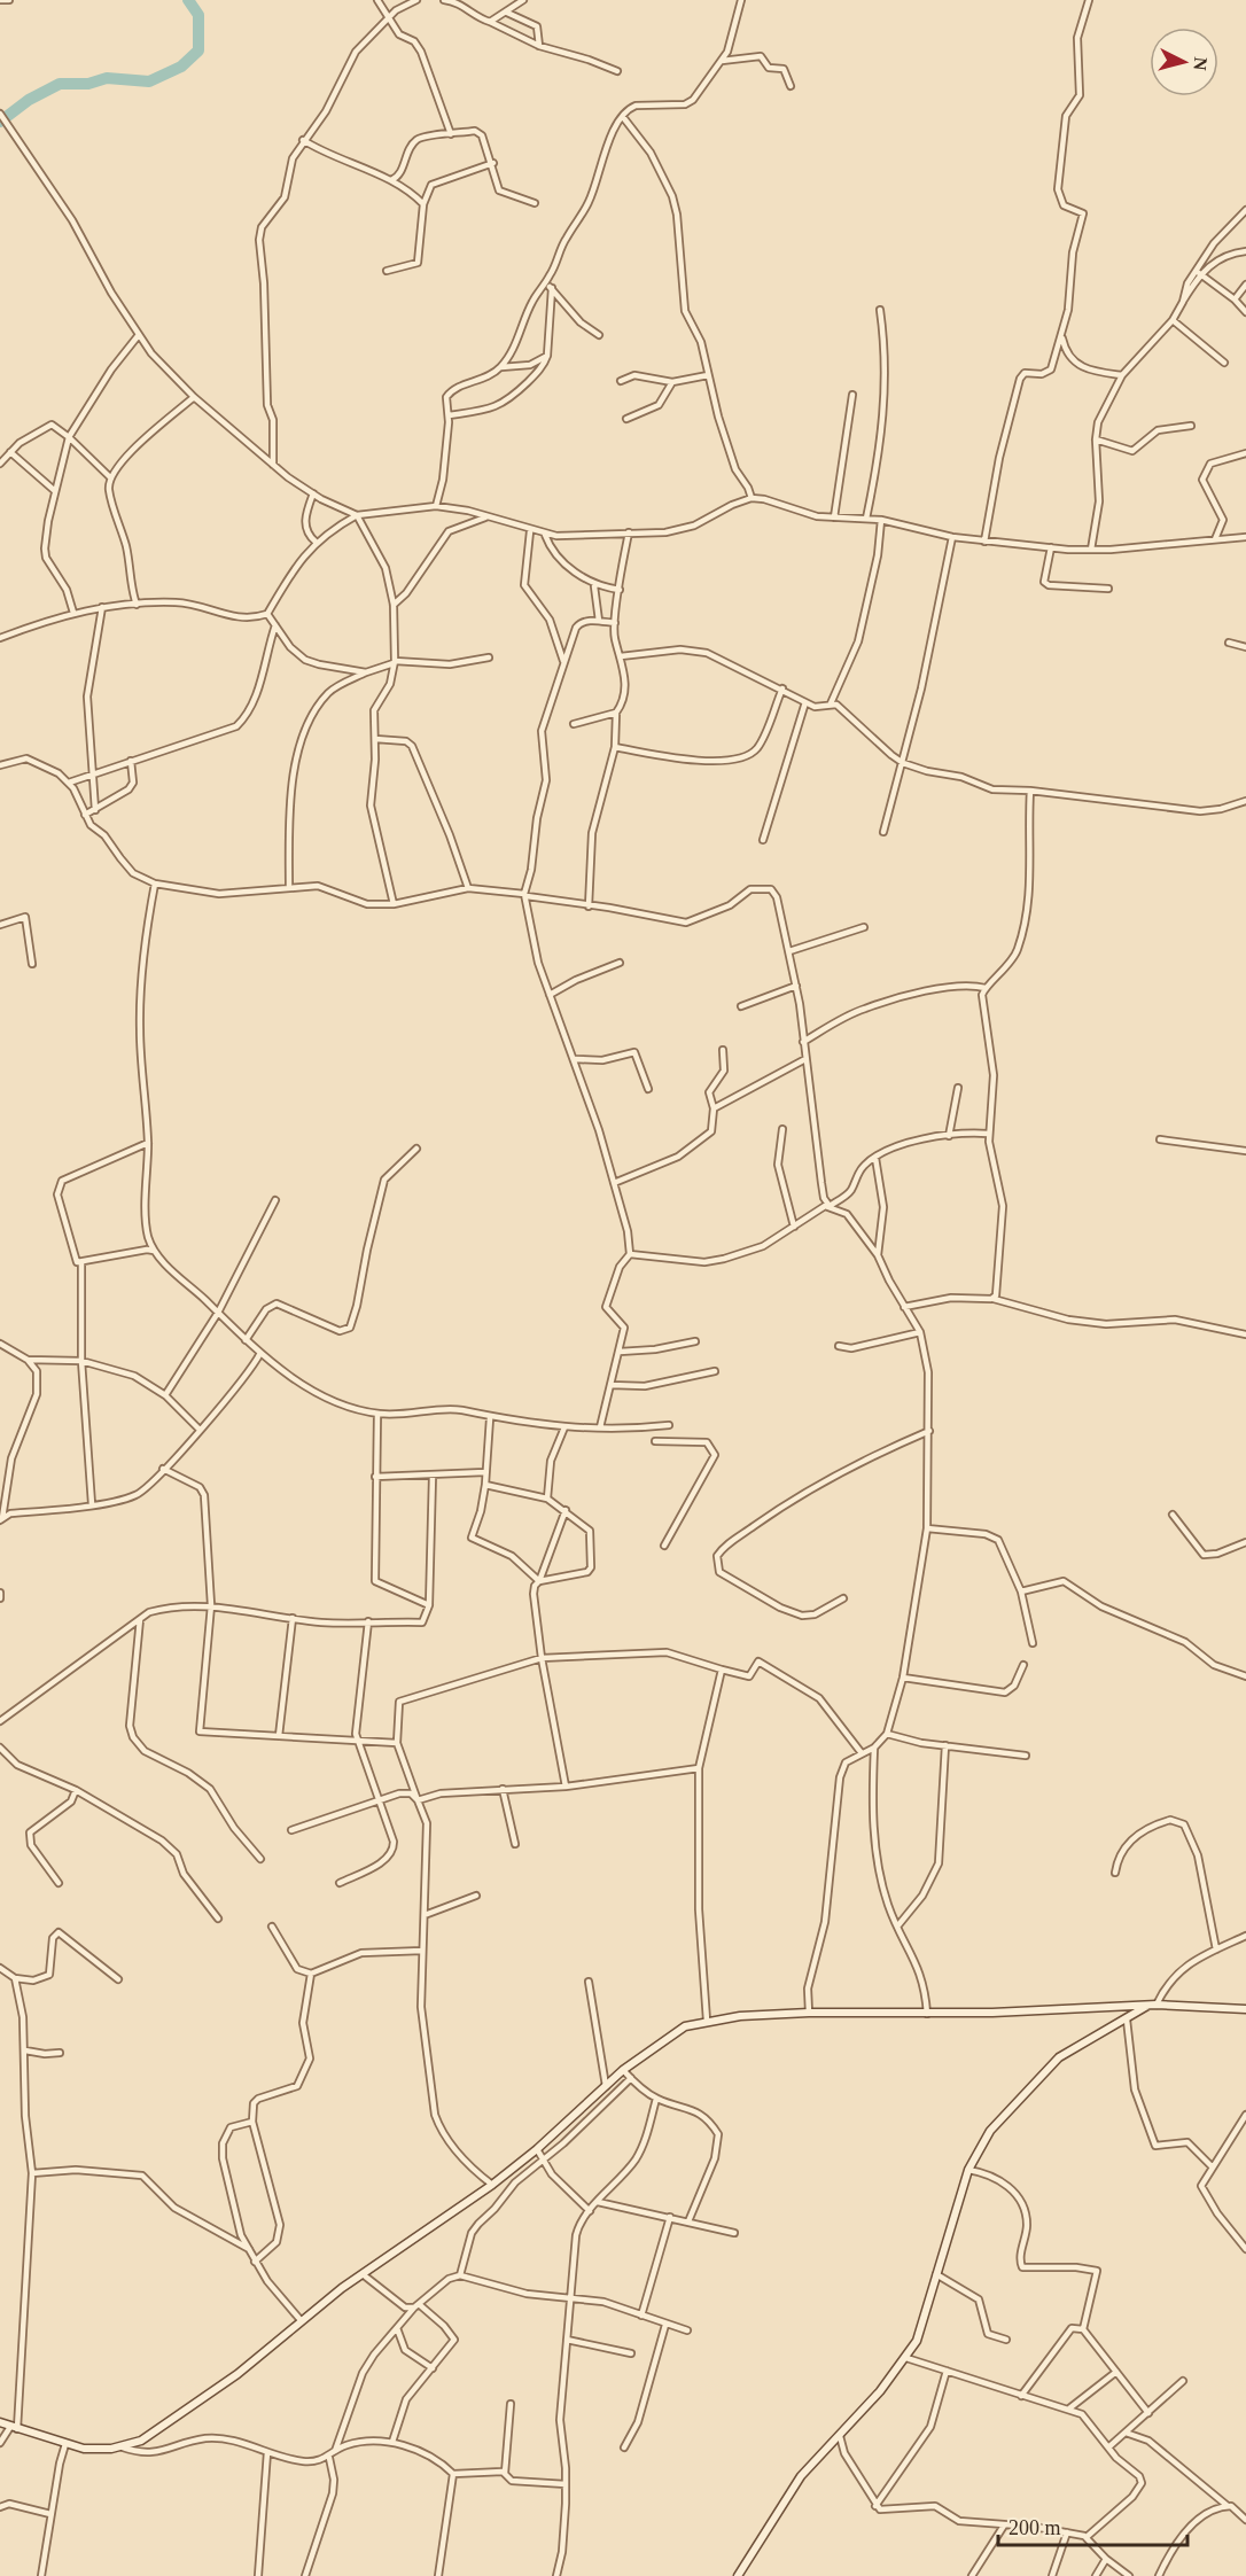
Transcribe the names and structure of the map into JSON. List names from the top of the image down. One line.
{"scale_bar":"200 m","north":"right"}
